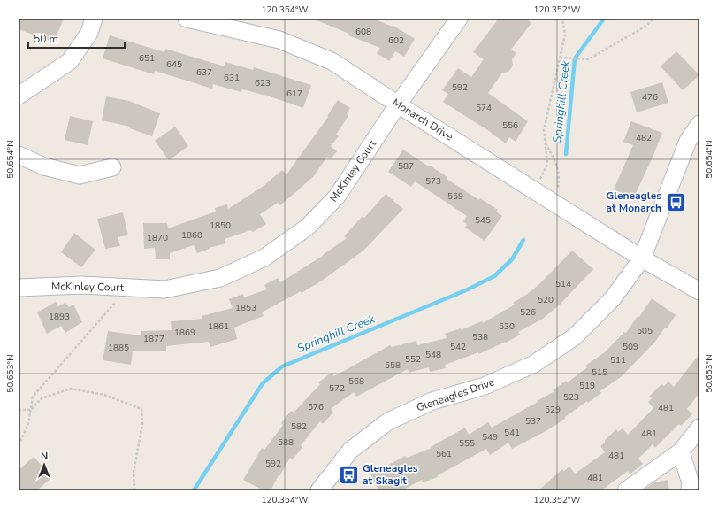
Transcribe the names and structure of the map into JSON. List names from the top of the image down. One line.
{"streets":{"street":["Monarch Drive","McKinley Court","Gleneagles Drive"]},"crossings":[["Monarch Drive","McKinley Court"],["Monarch Drive","Gleneagles Drive"]],"water":["Springhill Creek"],"places":{"bus stop":["Gleneagles at Monarch","Gleneagles at Skagit"]},"house_numbers":["608","602","651","645","637","631","623","592","617","476","574","556","482","587","573","559","545","1850","1860","1870","514","520","1853","526","1893","1861","530","505","1869","538","1877","542","509","1885","548","552","511","558","515","568","519","572","523","576","481","529","537","582","541","481","549","588","555","561","481","592","481"],"scale_bar":"50 m","north":"top","coordinates":["120.354°W","120.352°W","50.654°N","50.653°N"]}
